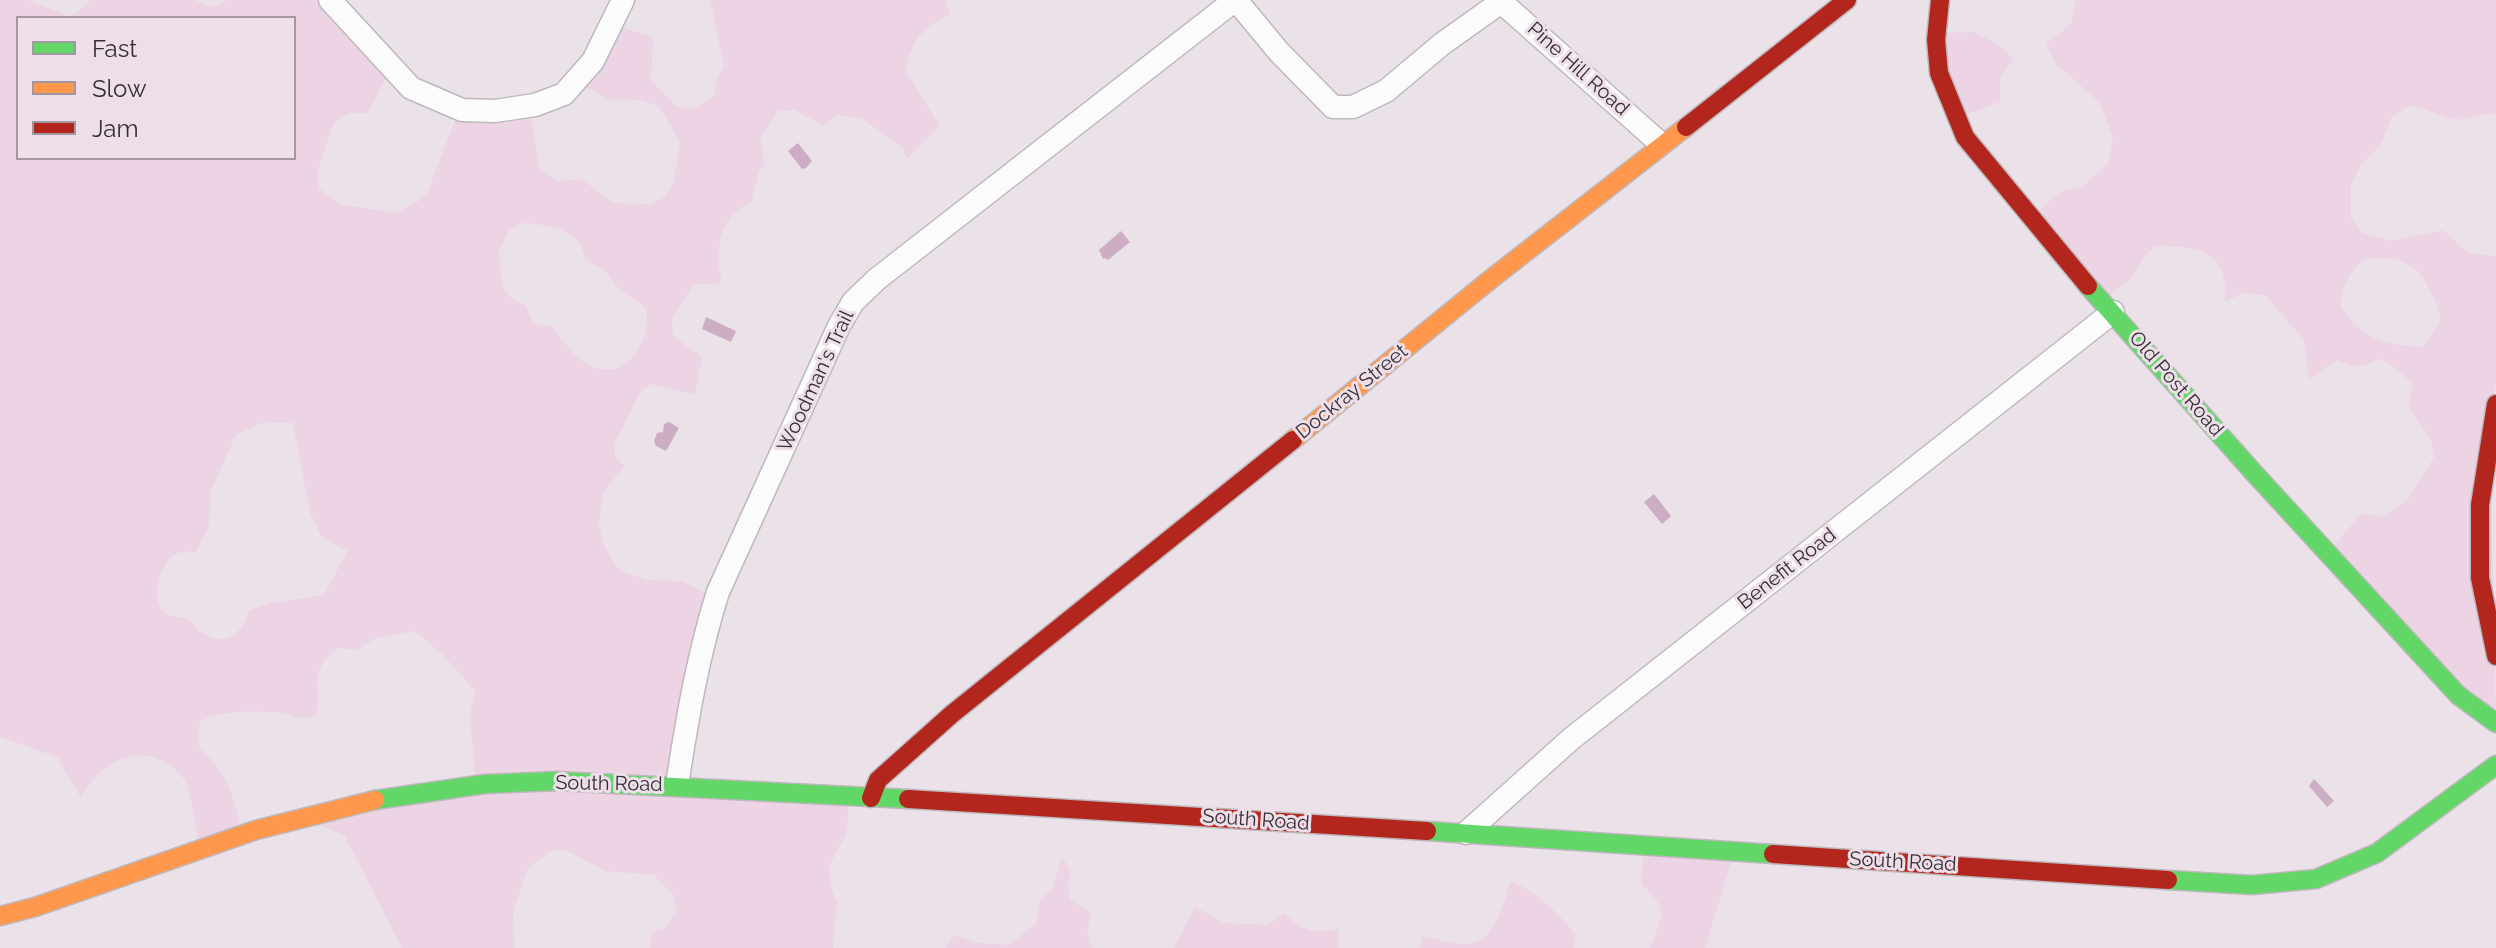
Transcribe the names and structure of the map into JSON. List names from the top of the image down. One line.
{"streets":{"street":["Pine Hill Road","Woodman's Trail","Old Post Road","Dockray Street","Benefit Road","South Road"]},"crossings":[["Pine Hill Road","Woodman's Trail"],["Pine Hill Road","Dockray Street"],["Woodman's Trail","South Road"],["Old Post Road","Benefit Road"],["Dockray Street","South Road"],["Benefit Road","South Road"]],"legend":["Fast","Slow","Jam"]}
